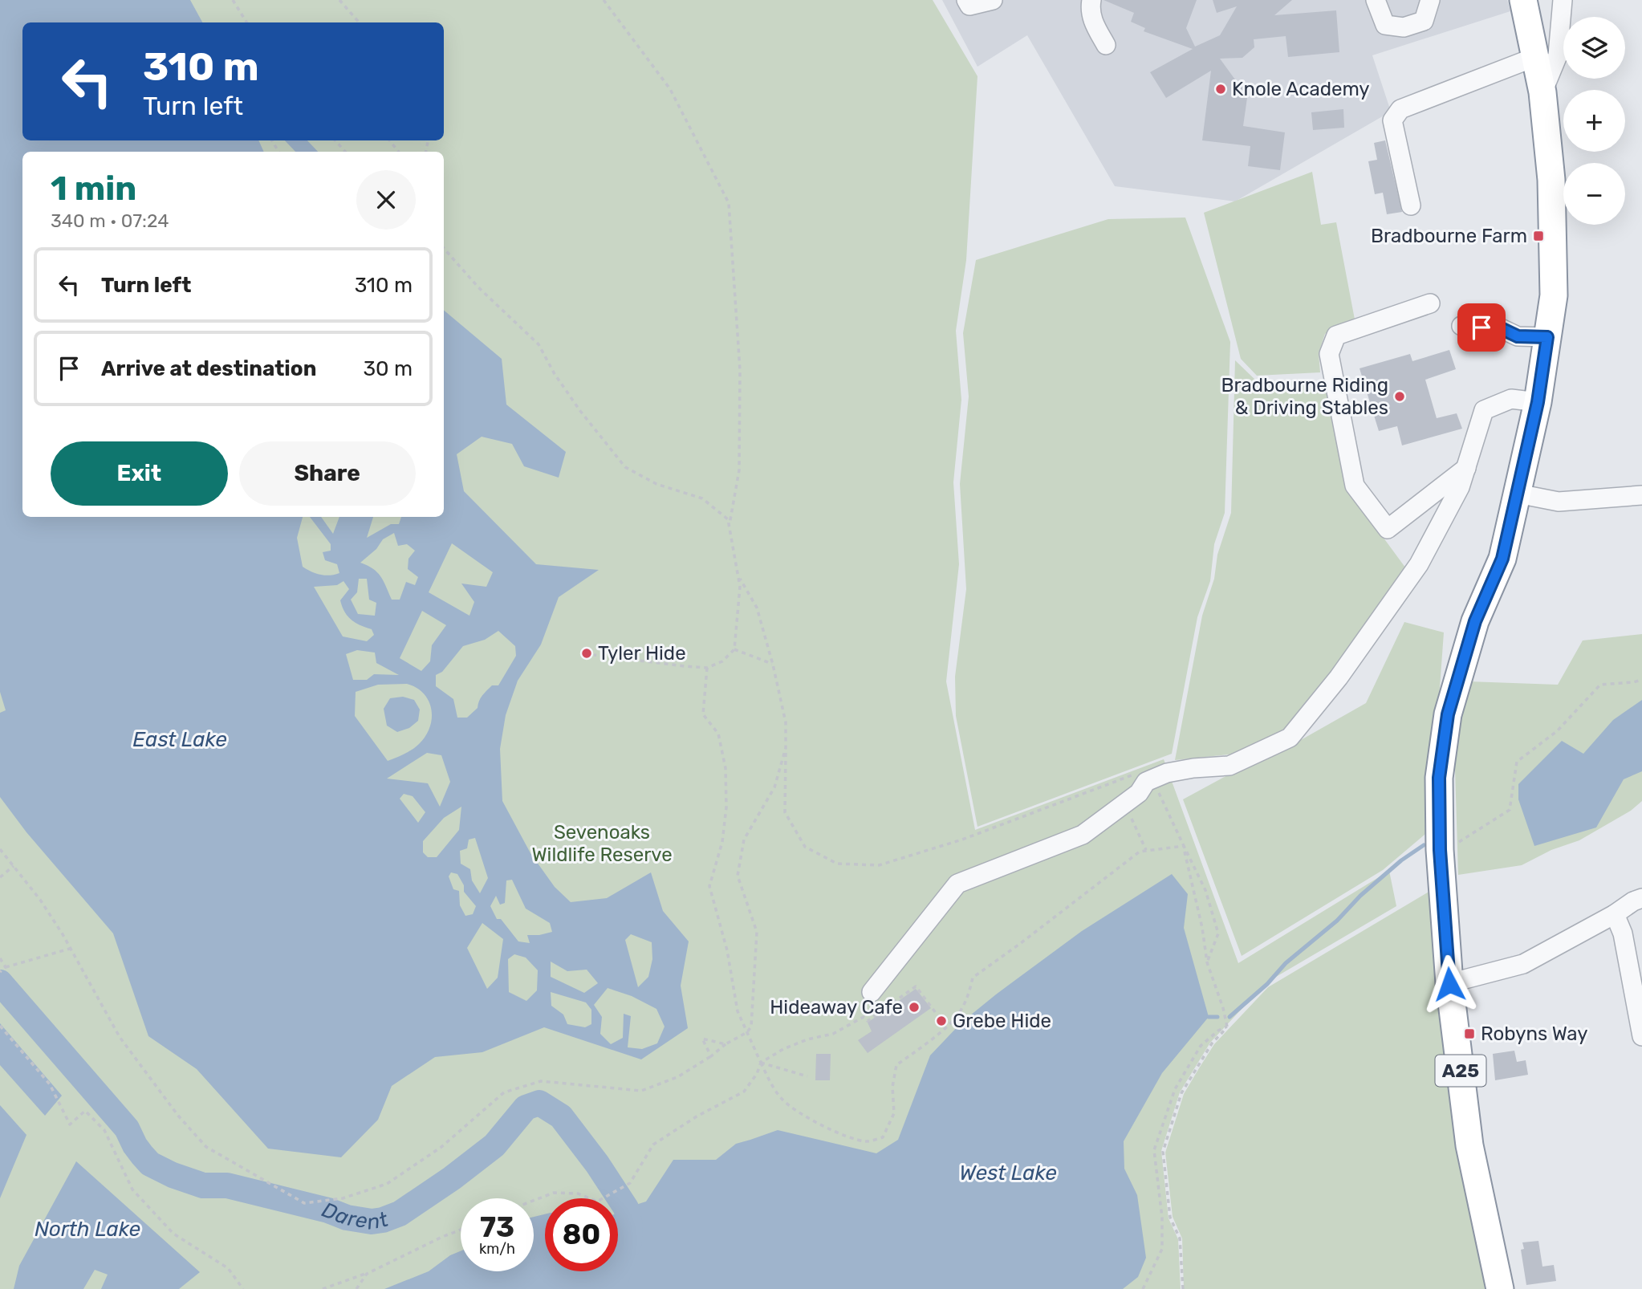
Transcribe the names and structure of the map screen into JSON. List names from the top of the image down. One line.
{"streets":{"highway":["A25"]},"water":["East Lake","West Lake","Darent","North Lake"],"parks":["Sevenoaks Wildlife Reserve"],"places":{"other":["Knole Academy","Bradbourne Riding & Driving Stables","Tyler Hide","Hideaway Cafe","Grebe Hide"],"transit":["Bradbourne Farm","Robyns Way"]},"page":{"map_buttons":["+","−"],"turn":["310 m","Turn left"],"heading":["1 min","340 m · 07:24"],"list":[{"name":"Turn left","value":"310 m"},{"name":"Arrive at destination","value":"30 m"}],"buttons":["Exit","Share"],"speed":"73 km/h","limit":"80"}}
